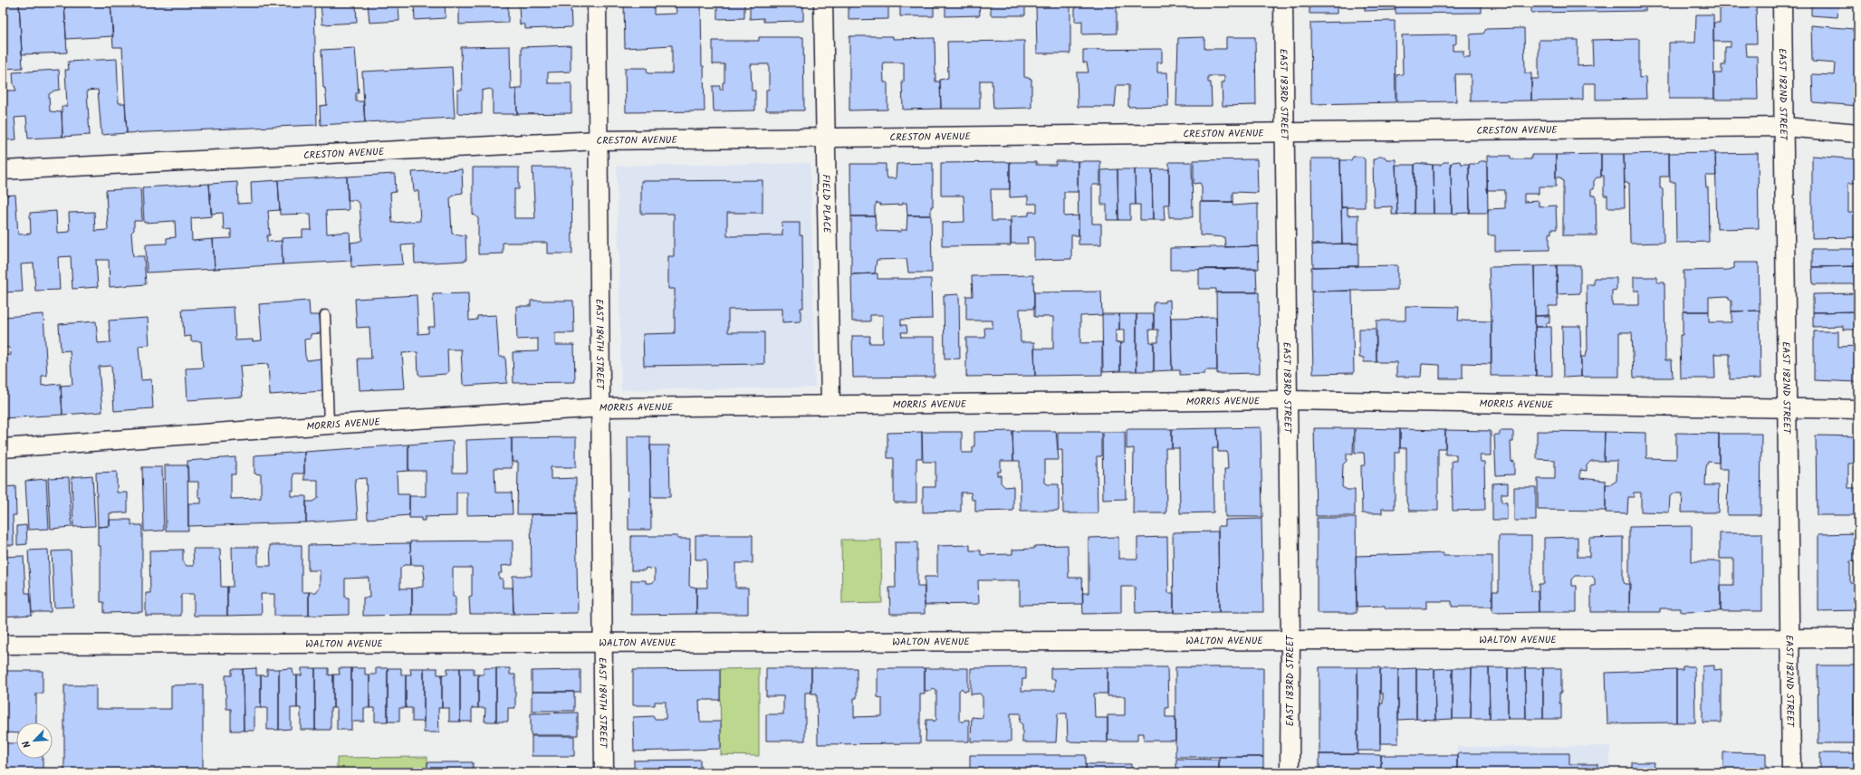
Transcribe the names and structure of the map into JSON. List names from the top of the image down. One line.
{"streets":{"street":["EAST 183RD STREET","EAST 182ND STREET","CRESTON AVENUE","FIELD PLACE","EAST 184TH STREET","MORRIS AVENUE","WALTON AVENUE"]},"crossings":[["EAST 183RD STREET","CRESTON AVENUE"],["EAST 183RD STREET","MORRIS AVENUE"],["EAST 183RD STREET","WALTON AVENUE"],["EAST 182ND STREET","CRESTON AVENUE"],["EAST 182ND STREET","MORRIS AVENUE"],["EAST 182ND STREET","WALTON AVENUE"],["CRESTON AVENUE","FIELD PLACE"],["CRESTON AVENUE","EAST 184TH STREET"],["FIELD PLACE","MORRIS AVENUE"],["EAST 184TH STREET","MORRIS AVENUE"],["EAST 184TH STREET","WALTON AVENUE"]],"north":"bottom left"}
